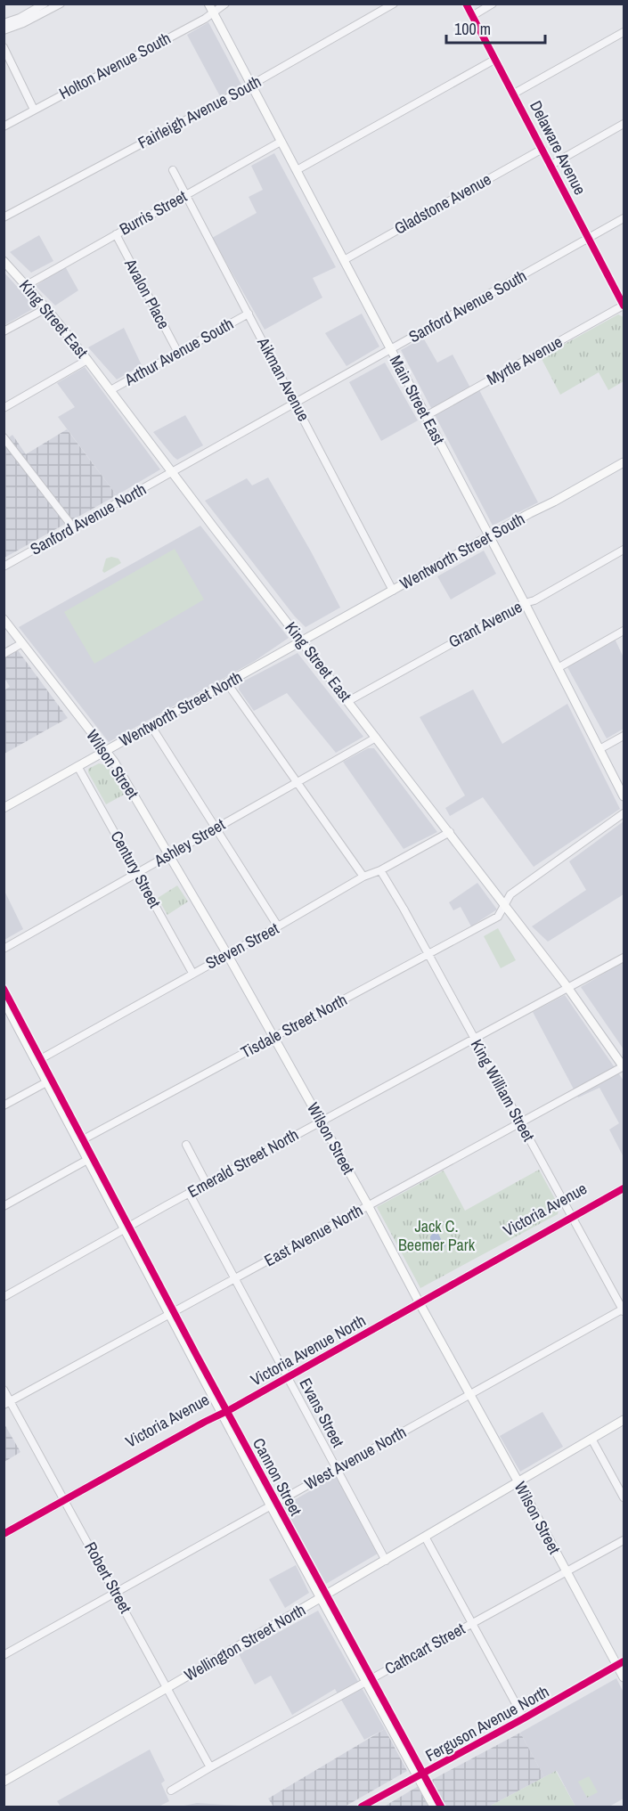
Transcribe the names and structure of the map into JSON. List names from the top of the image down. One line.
{"streets":{"main road":["King Street East","Main Street East","Wentworth Street South","Wentworth Street North","Wilson Street","Victoria Avenue North","Wellington Street North"],"street":["Holton Avenue South","Fairleigh Avenue South","Delaware Avenue","Gladstone Avenue","Burris Street","Avalon Place","Sanford Avenue South","Arthur Avenue South","Myrtle Avenue","Aikman Avenue","Sanford Avenue North","Grant Avenue","Ashley Street","Century Street","Steven Street","Tisdale Street North","King William Street","Emerald Street North","East Avenue North","Evans Street","West Avenue North","Robert Street","Cathcart Street","Ferguson Avenue North"],"cycle path":["Victoria Avenue"]},"crossings":[["Holton Avenue South","Main Street East"],["Fairleigh Avenue South","Main Street East"],["Delaware Avenue","Gladstone Avenue"],["Delaware Avenue","Sanford Avenue South"],["Delaware Avenue","Myrtle Avenue"],["Gladstone Avenue","Main Street East"],["Burris Street","Avalon Place"],["Burris Street","King Street East"],["Burris Street","Aikman Avenue"],["Burris Street","Main Street East"],["Avalon Place","Arthur Avenue South"],["Sanford Avenue South","King Street East"],["Sanford Avenue South","Aikman Avenue"],["Sanford Avenue South","Main Street East"],["Sanford Avenue South","Sanford Avenue North"],["King Street East","Arthur Avenue South"],["King Street East","Sanford Avenue North"],["King Street East","Wentworth Street South"],["King Street East","Grant Avenue"],["King Street East","Wentworth Street North"],["King Street East","Ashley Street"],["King Street East","Steven Street"],["King Street East","Tisdale Street North"],["King Street East","Emerald Street North"],["King Street East","East Avenue North"],["Arthur Avenue South","Aikman Avenue"],["Myrtle Avenue","Main Street East"],["Aikman Avenue","Wentworth Street South"],["Main Street East","Wentworth Street South"],["Main Street East","Grant Avenue"],["Wentworth Street South","Wentworth Street North"],["Wentworth Street North","Wilson Street"],["Wentworth Street North","Century Street"],["Wilson Street","Ashley Street"],["Wilson Street","Steven Street"],["Wilson Street","Tisdale Street North"],["Wilson Street","Emerald Street North"],["Wilson Street","East Avenue North"],["Wilson Street","Victoria Avenue North"],["Wilson Street","West Avenue North"],["Wilson Street","Wellington Street North"],["Wilson Street","Cathcart Street"],["Wilson Street","Ferguson Avenue North"],["Ashley Street","Century Street"],["Century Street","Steven Street"],["Steven Street","King William Street"],["Tisdale Street North","King William Street"],["King William Street","Emerald Street North"],["King William Street","East Avenue North"],["King William Street","Victoria Avenue North"],["King William Street","West Avenue North"],["Emerald Street North","Evans Street"],["East Avenue North","Evans Street"],["East Avenue North","Robert Street"],["Victoria Avenue North","Evans Street"],["Victoria Avenue North","Robert Street"],["Evans Street","West Avenue North"],["Evans Street","Wellington Street North"],["West Avenue North","Robert Street"],["Robert Street","Wellington Street North"],["Robert Street","Cathcart Street"]],"parks":["Jack C. Beemer Park"],"scale_bar":"100 m"}
